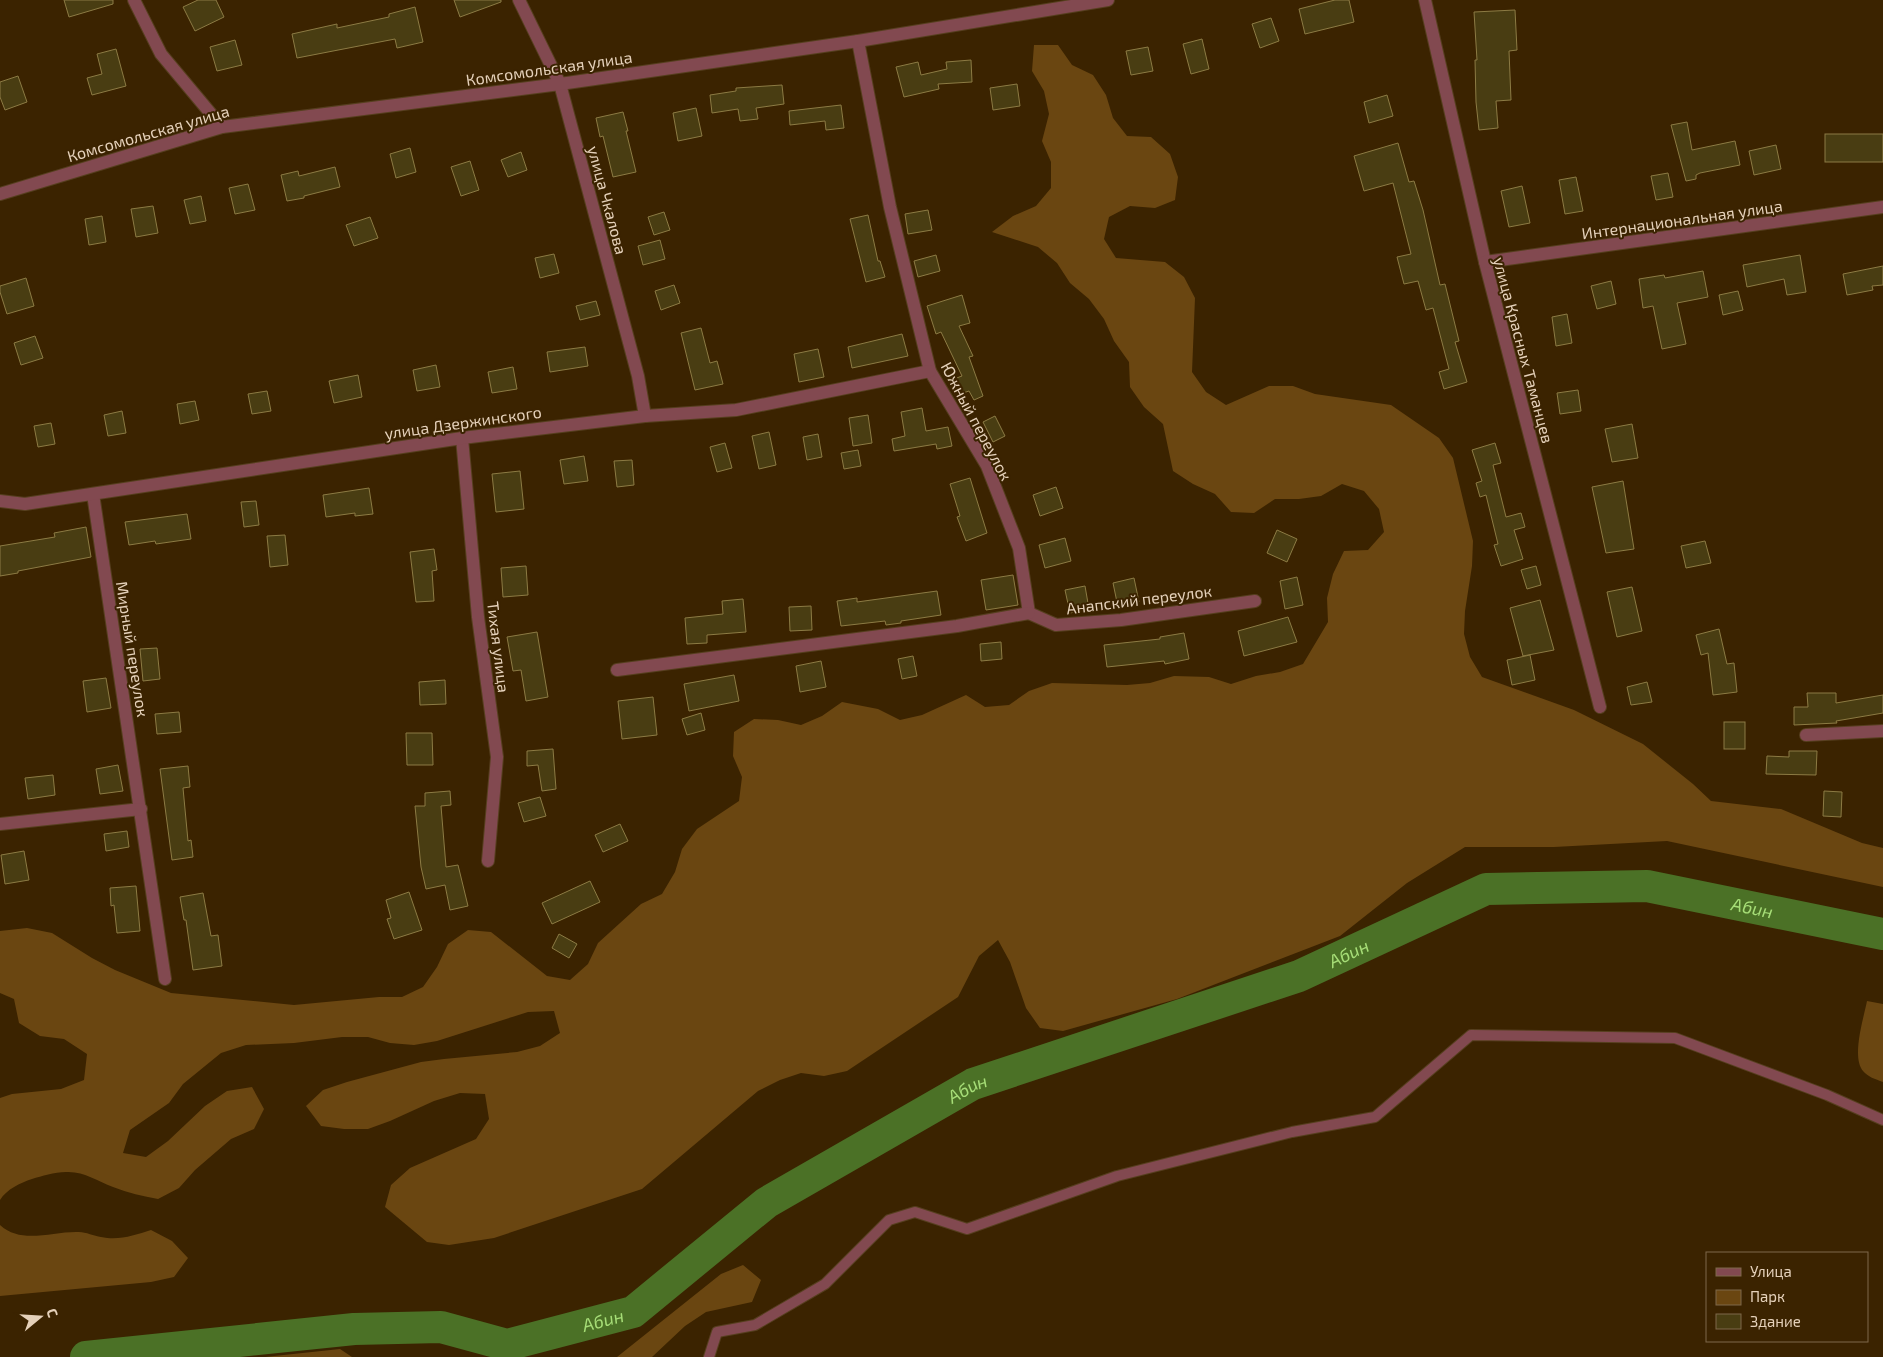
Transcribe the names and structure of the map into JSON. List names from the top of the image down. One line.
{"streets":{"street":["Комсомольская улица","улица Чкалова","Интернациональная улица","улица Красных Таманцев","Южный переулок","улица Дзержинского","Анапский переулок","Тихая улица","Мирный переулок"]},"crossings":[["Комсомольская улица","улица Чкалова"],["Комсомольская улица","Южный переулок"],["улица Чкалова","улица Дзержинского"],["Интернациональная улица","улица Красных Таманцев"],["Южный переулок","улица Дзержинского"],["Южный переулок","Анапский переулок"],["улица Дзержинского","Тихая улица"],["улица Дзержинского","Мирный переулок"]],"water":["Абин"],"legend":["Улица","Парк","Здание"],"north":"right"}
